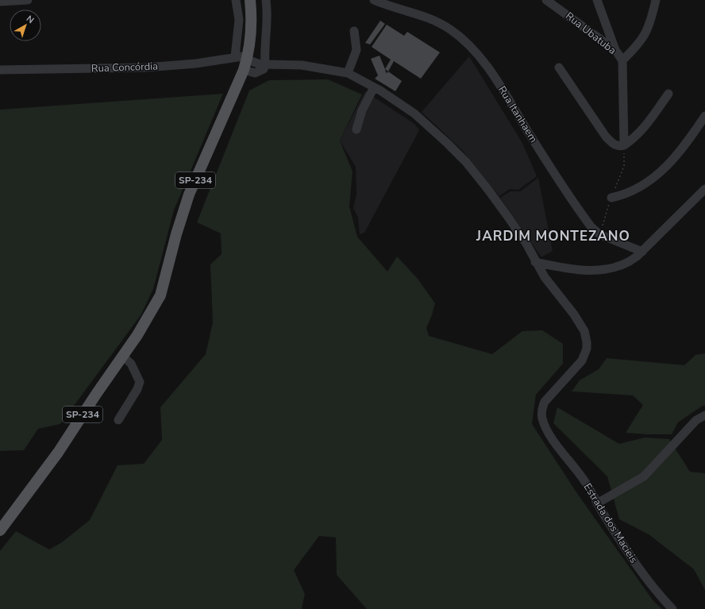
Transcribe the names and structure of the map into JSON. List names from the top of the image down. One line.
{"streets":{"main road":["SP-234"],"street":["Rua Ubatuba","Rua Concórdia","Rua Itanhaem","Estrada dos Macieis"]},"crossings":[["Rua Concórdia","SP-234"],["Rua Concórdia","Estrada dos Macieis"]],"districts":["JARDIM MONTEZANO"],"north":"top right"}
